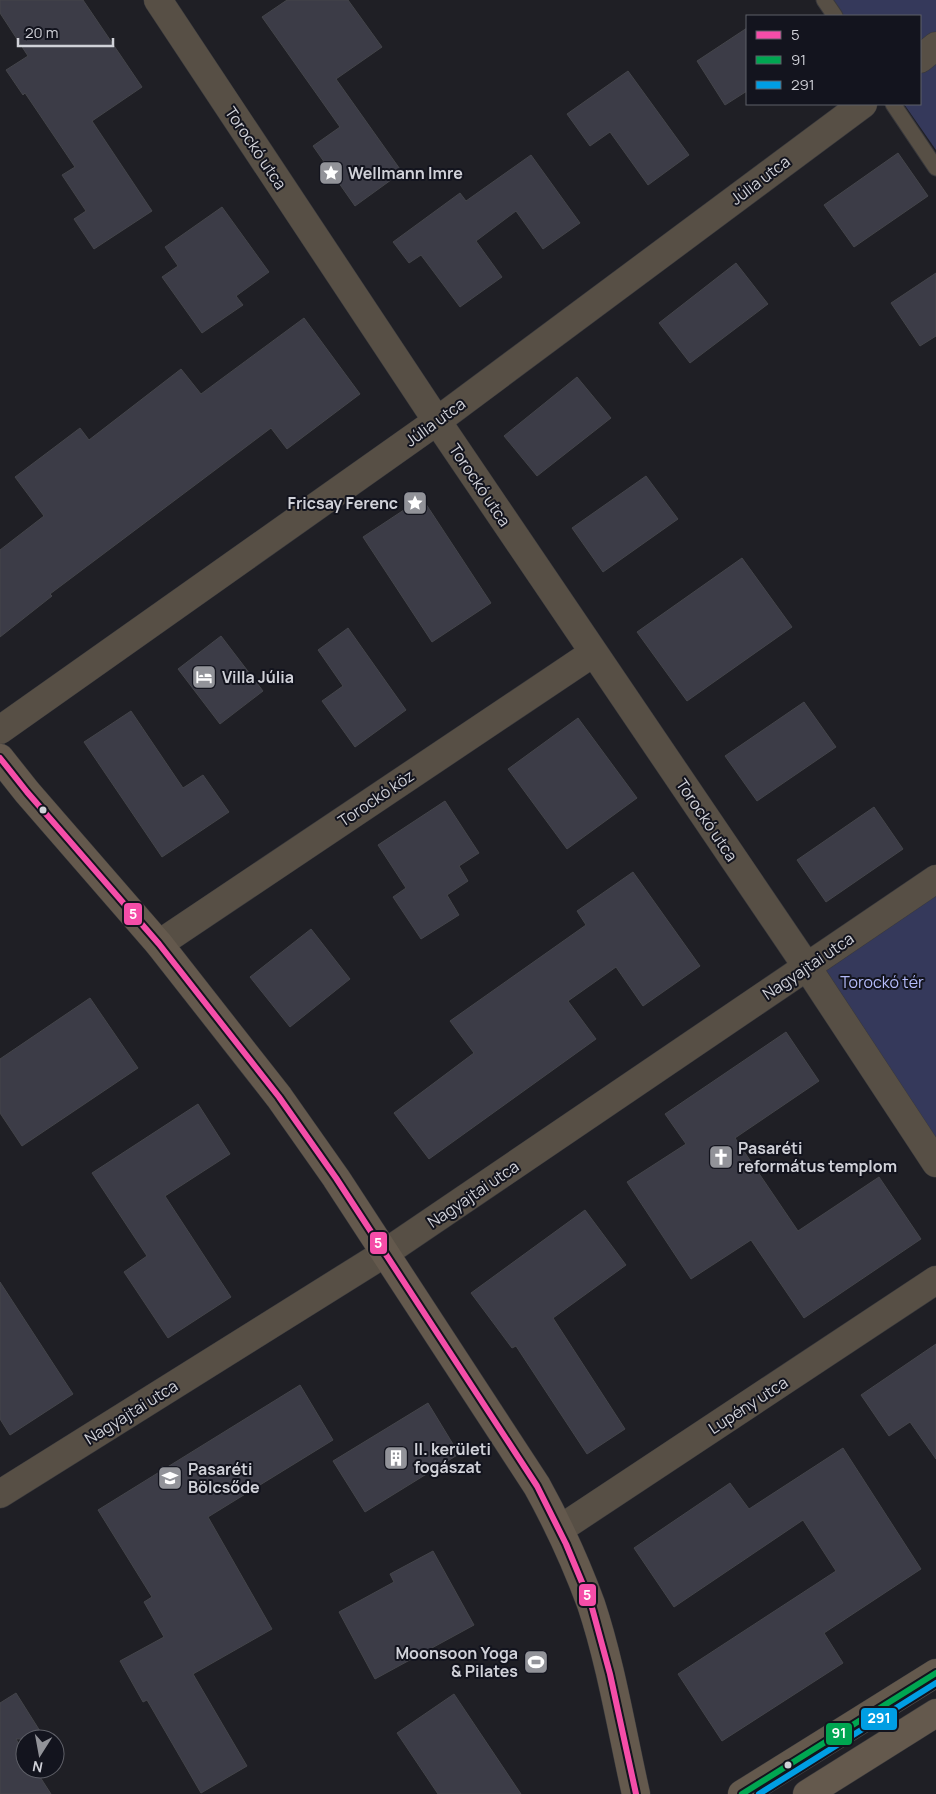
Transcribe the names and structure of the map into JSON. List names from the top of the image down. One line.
{"streets":{"street":["Torockó utca","Júlia utca","Torockó köz","Nagyajtai utca","Lupény utca"]},"crossings":[["Torockó utca","Júlia utca"],["Torockó utca","Torockó köz"],["Torockó utca","Nagyajtai utca"]],"parks":["Torockó tér"],"places":{"place":["Wellmann Imre","Fricsay Ferenc"],"hotel":["Villa Júlia"],"church":["Pasaréti református templom"],"building":["II. kerületi fogászat"],"school or university":["Pasaréti Bölcsőde"],"sports":["Moonsoon Yoga & Pilates"]},"lines":["transit line 5","transit line 91","transit line 291"],"legend":["5","91","291"],"scale_bar":"20 m","north":"bottom"}
